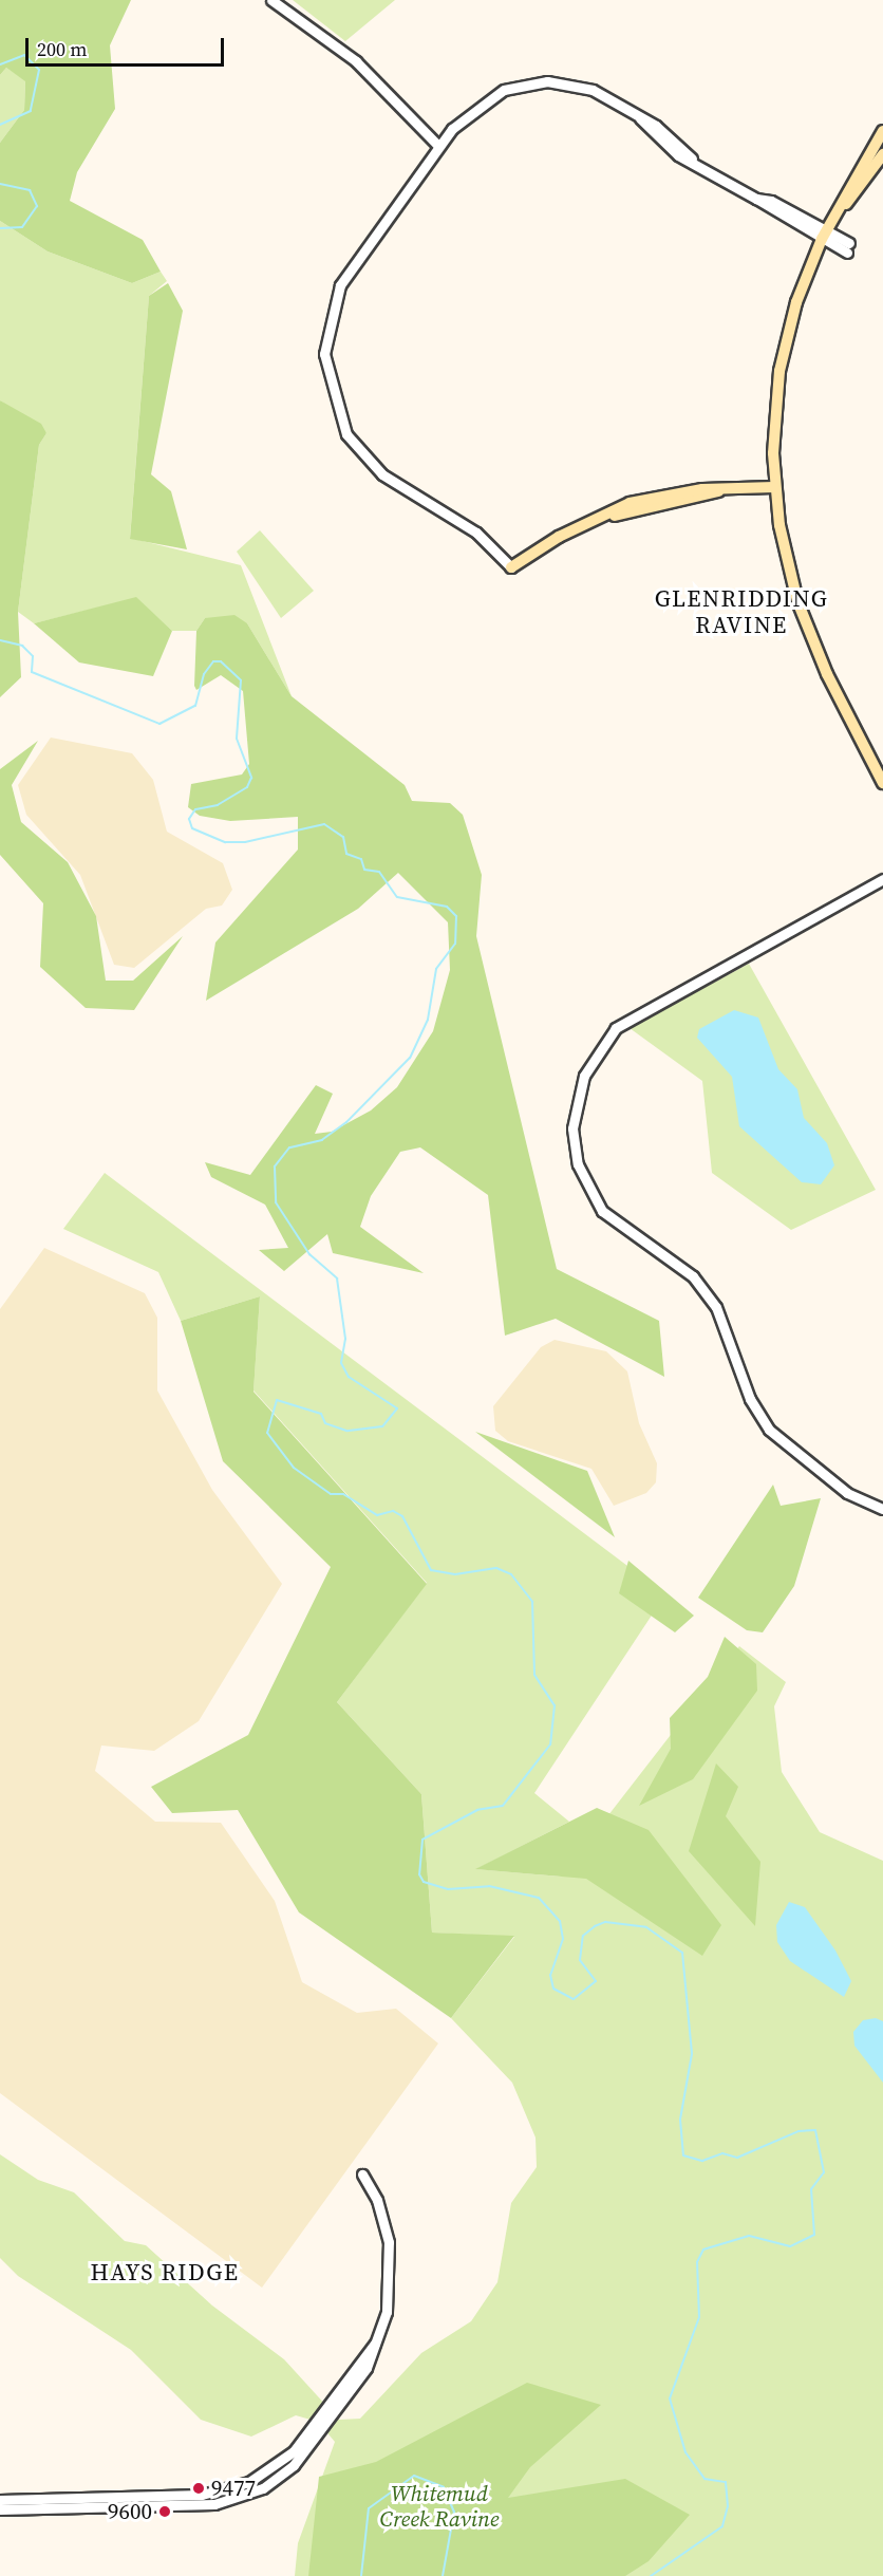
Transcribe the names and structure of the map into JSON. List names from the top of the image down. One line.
{"districts":["GLENRIDDING RAVINE","HAYS RIDGE"],"parks":["Whitemud Creek Ravine"],"places":["9477","9600"],"scale_bar":"200 m"}
